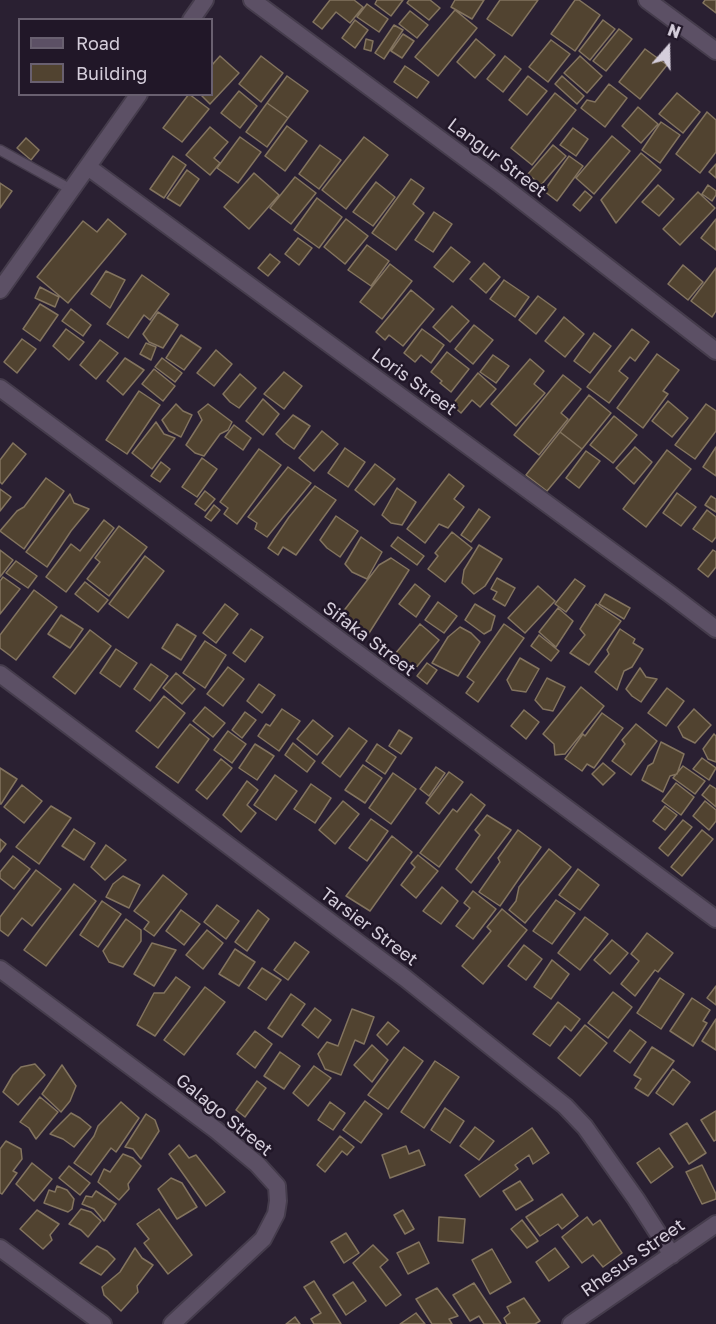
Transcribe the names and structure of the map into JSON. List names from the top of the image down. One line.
{"streets":{"street":["Langur Street","Loris Street","Sifaka Street","Tarsier Street","Galago Street","Rhesus Street"]},"crossings":[["Tarsier Street","Rhesus Street"]],"legend":["Road","Building"],"north":"top"}
